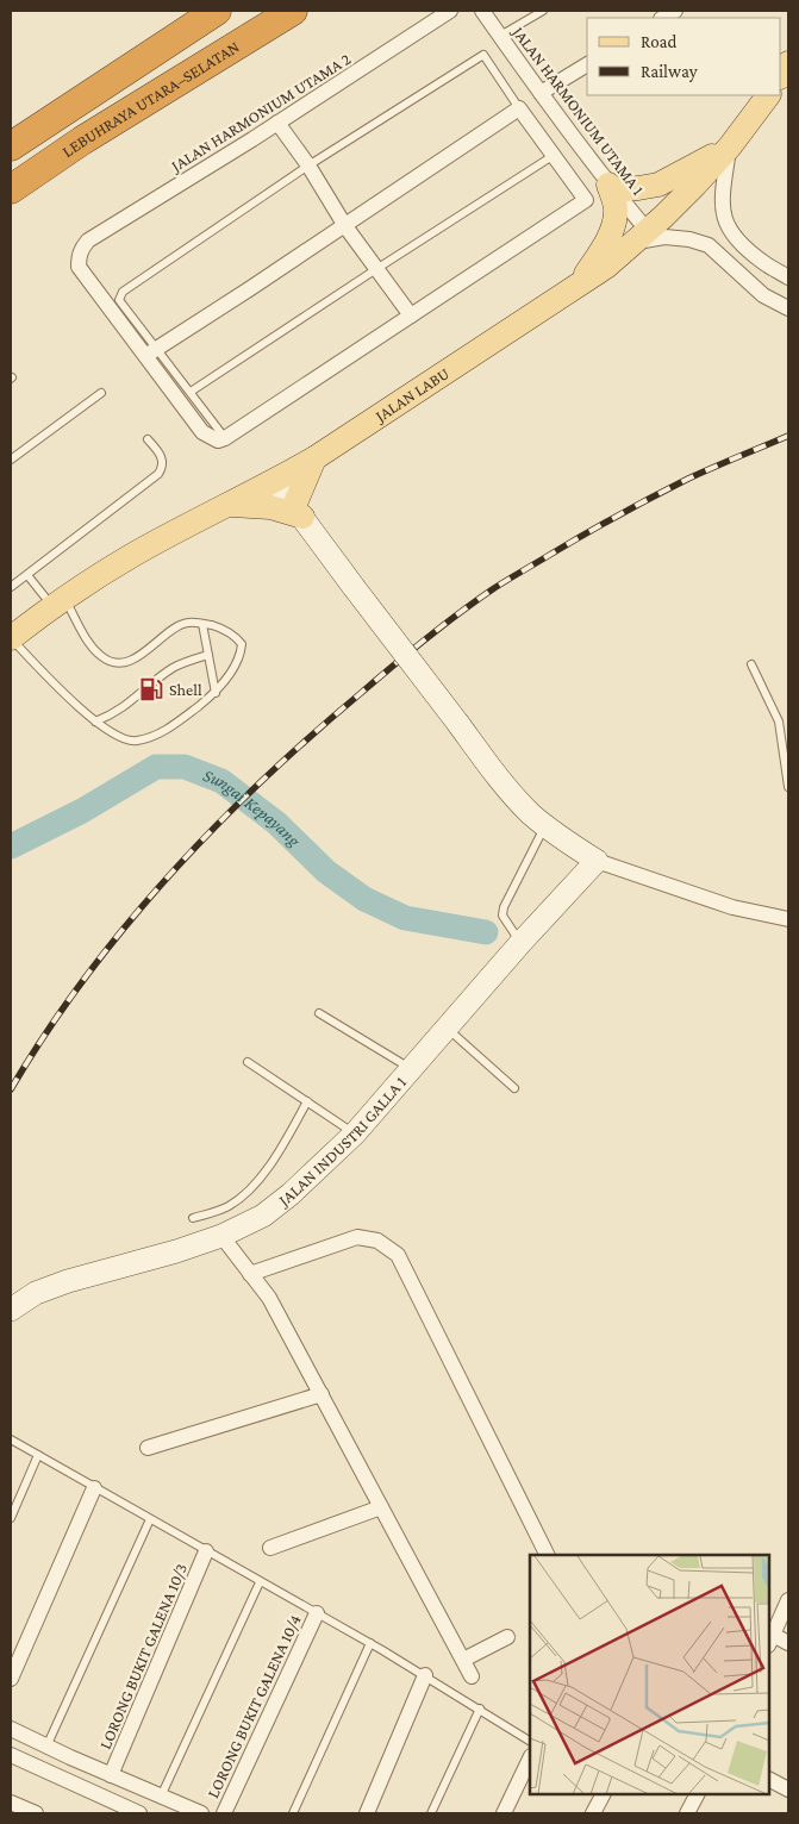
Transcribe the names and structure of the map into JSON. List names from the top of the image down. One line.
{"streets":{"highway":["LEBUHRAYA UTARA–SELATAN"],"main road":["JALAN LABU","JALAN INDUSTRI GALLA 1"],"street":["JALAN HARMONIUM UTAMA 1","JALAN HARMONIUM UTAMA 2","LORONG BUKIT GALENA 10/3","LORONG BUKIT GALENA 10/4"]},"crossings":[["JALAN HARMONIUM UTAMA 1","JALAN LABU"]],"water":["Sungai Kepayang"],"places":{"fuel station":["Shell"]},"legend":["Road","Railway"]}
